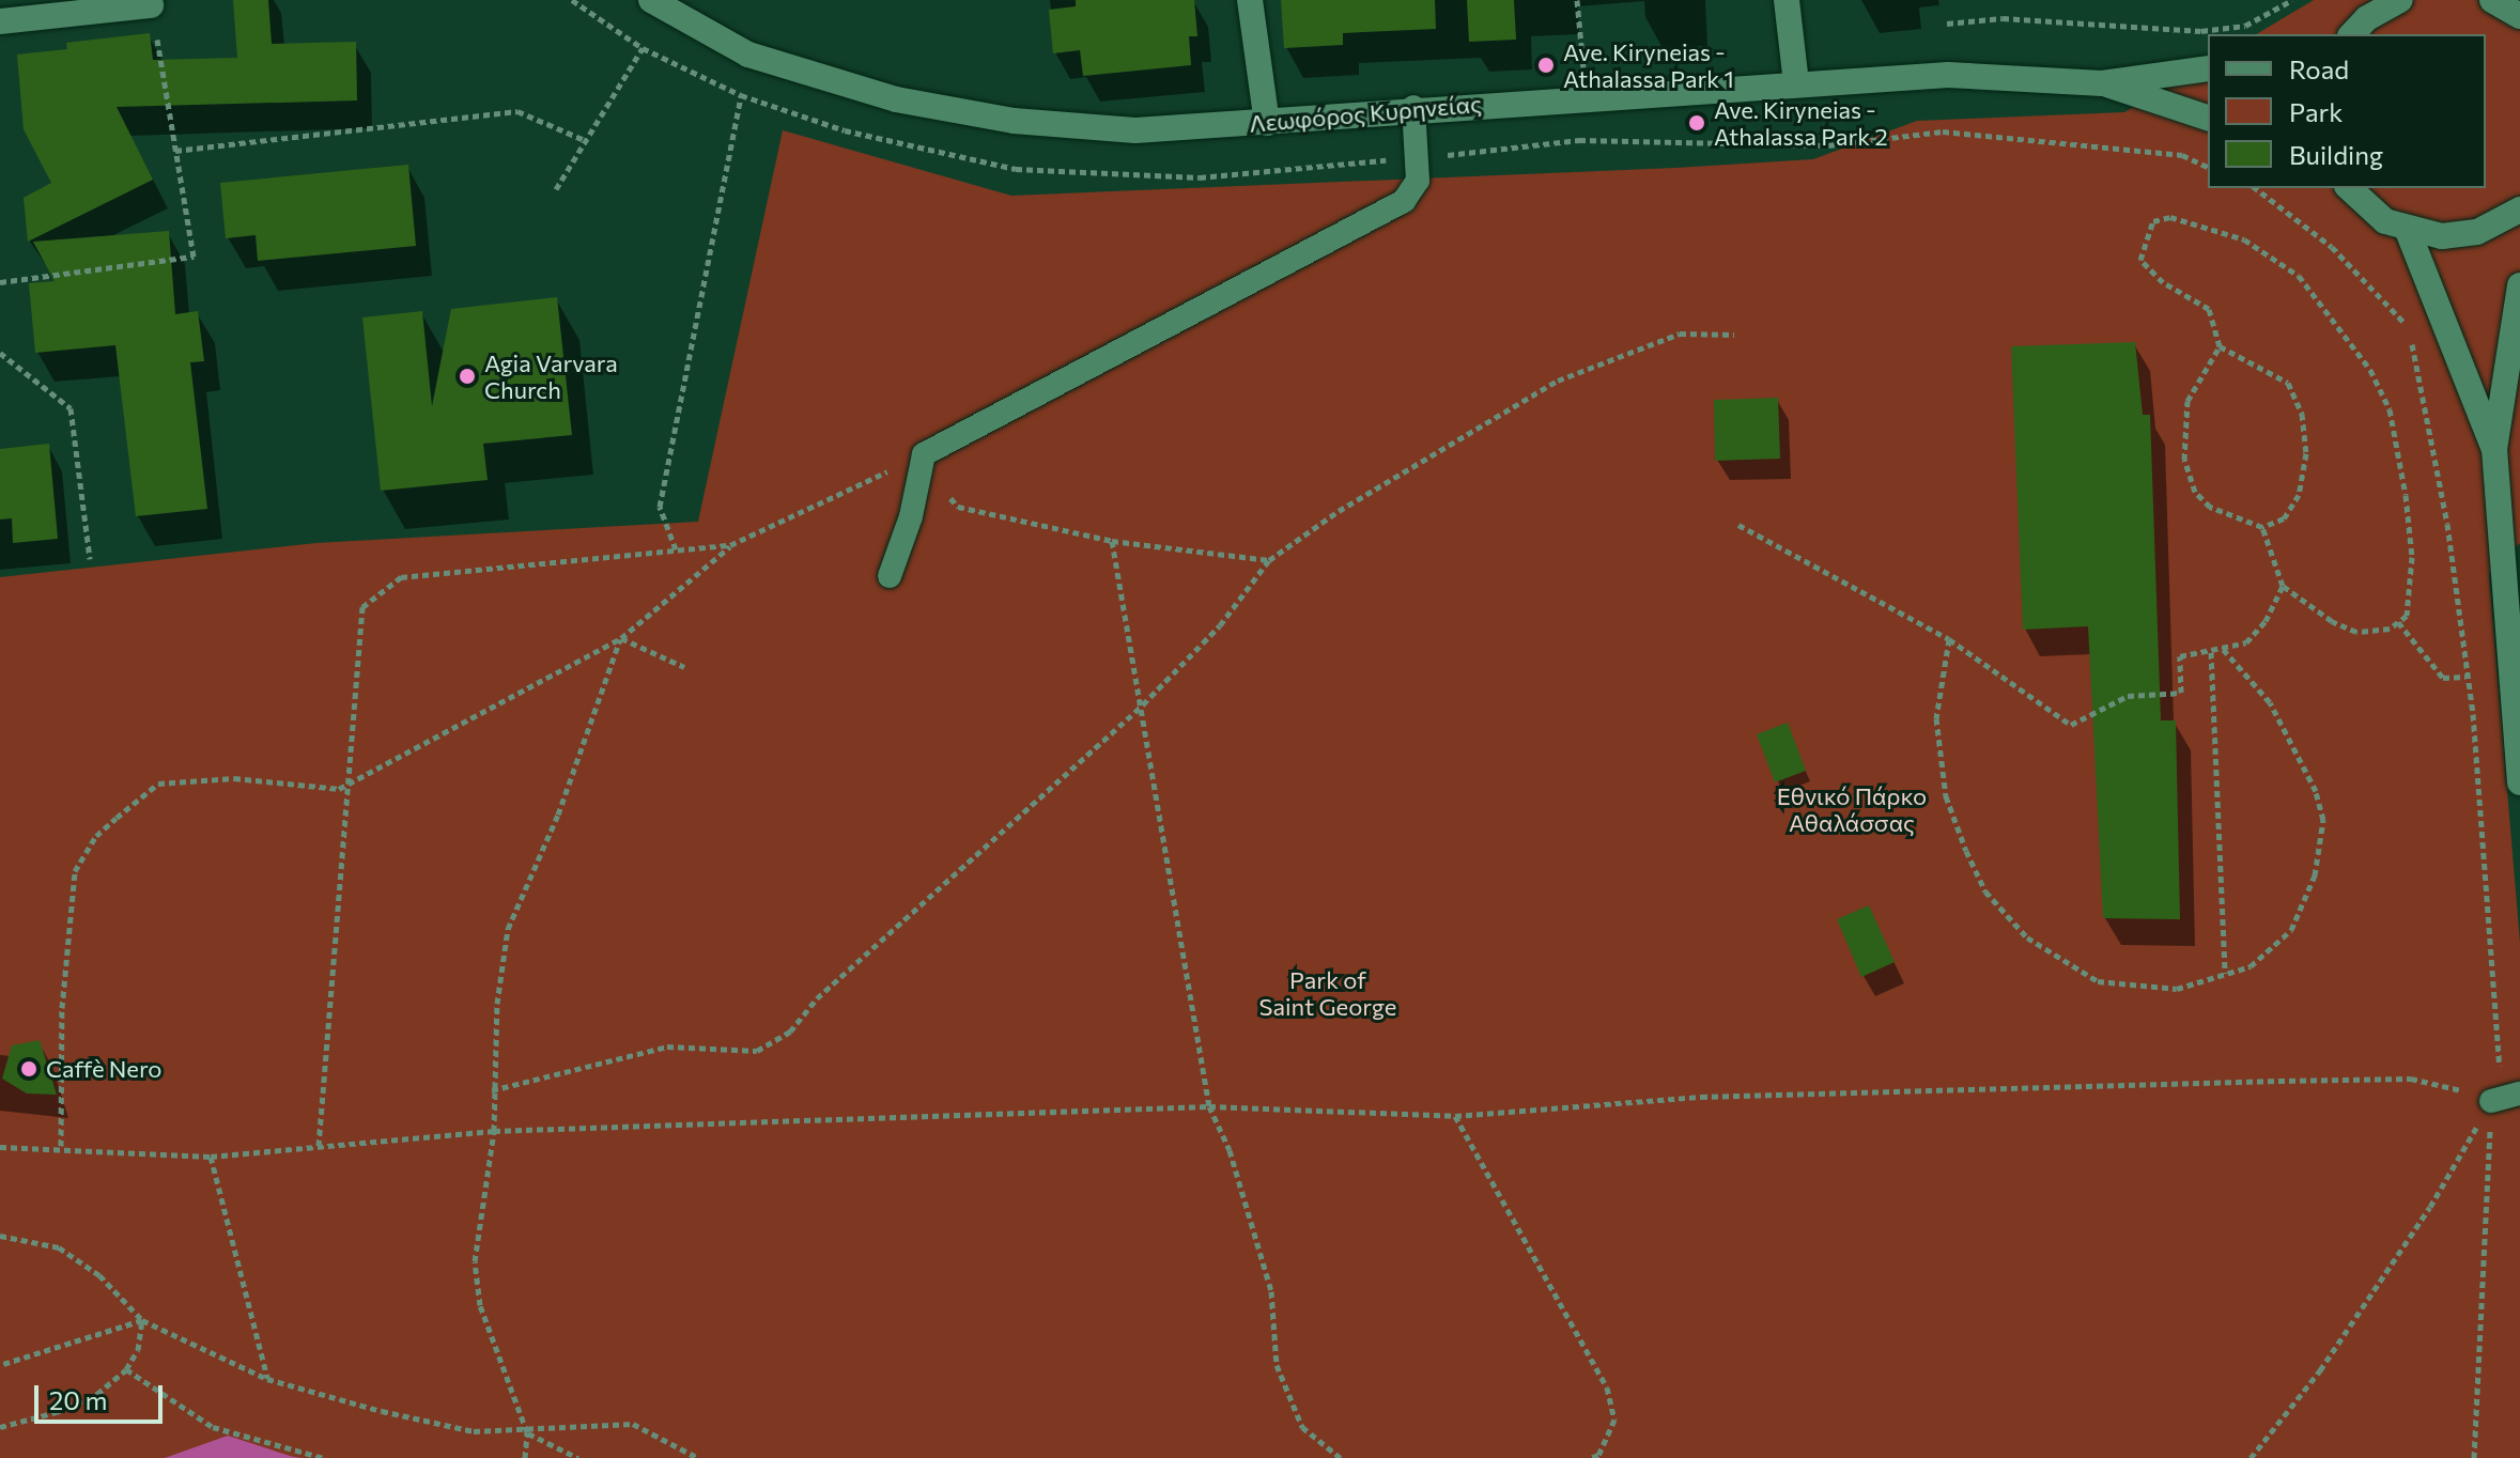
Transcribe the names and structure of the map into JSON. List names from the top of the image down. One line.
{"streets":{"main road":["Λεωφόρος Κυρηνείας"]},"parks":["Εθνικό Πάρκο Αθαλάσσας","Park of Saint George"],"places":["Ave. Kiryneias - Athalassa Park 1","Ave. Kiryneias - Athalassa Park 2","Agia Varvara Church","Caffè Nero"],"legend":["Road","Park","Building"],"scale_bar":"20 m"}
